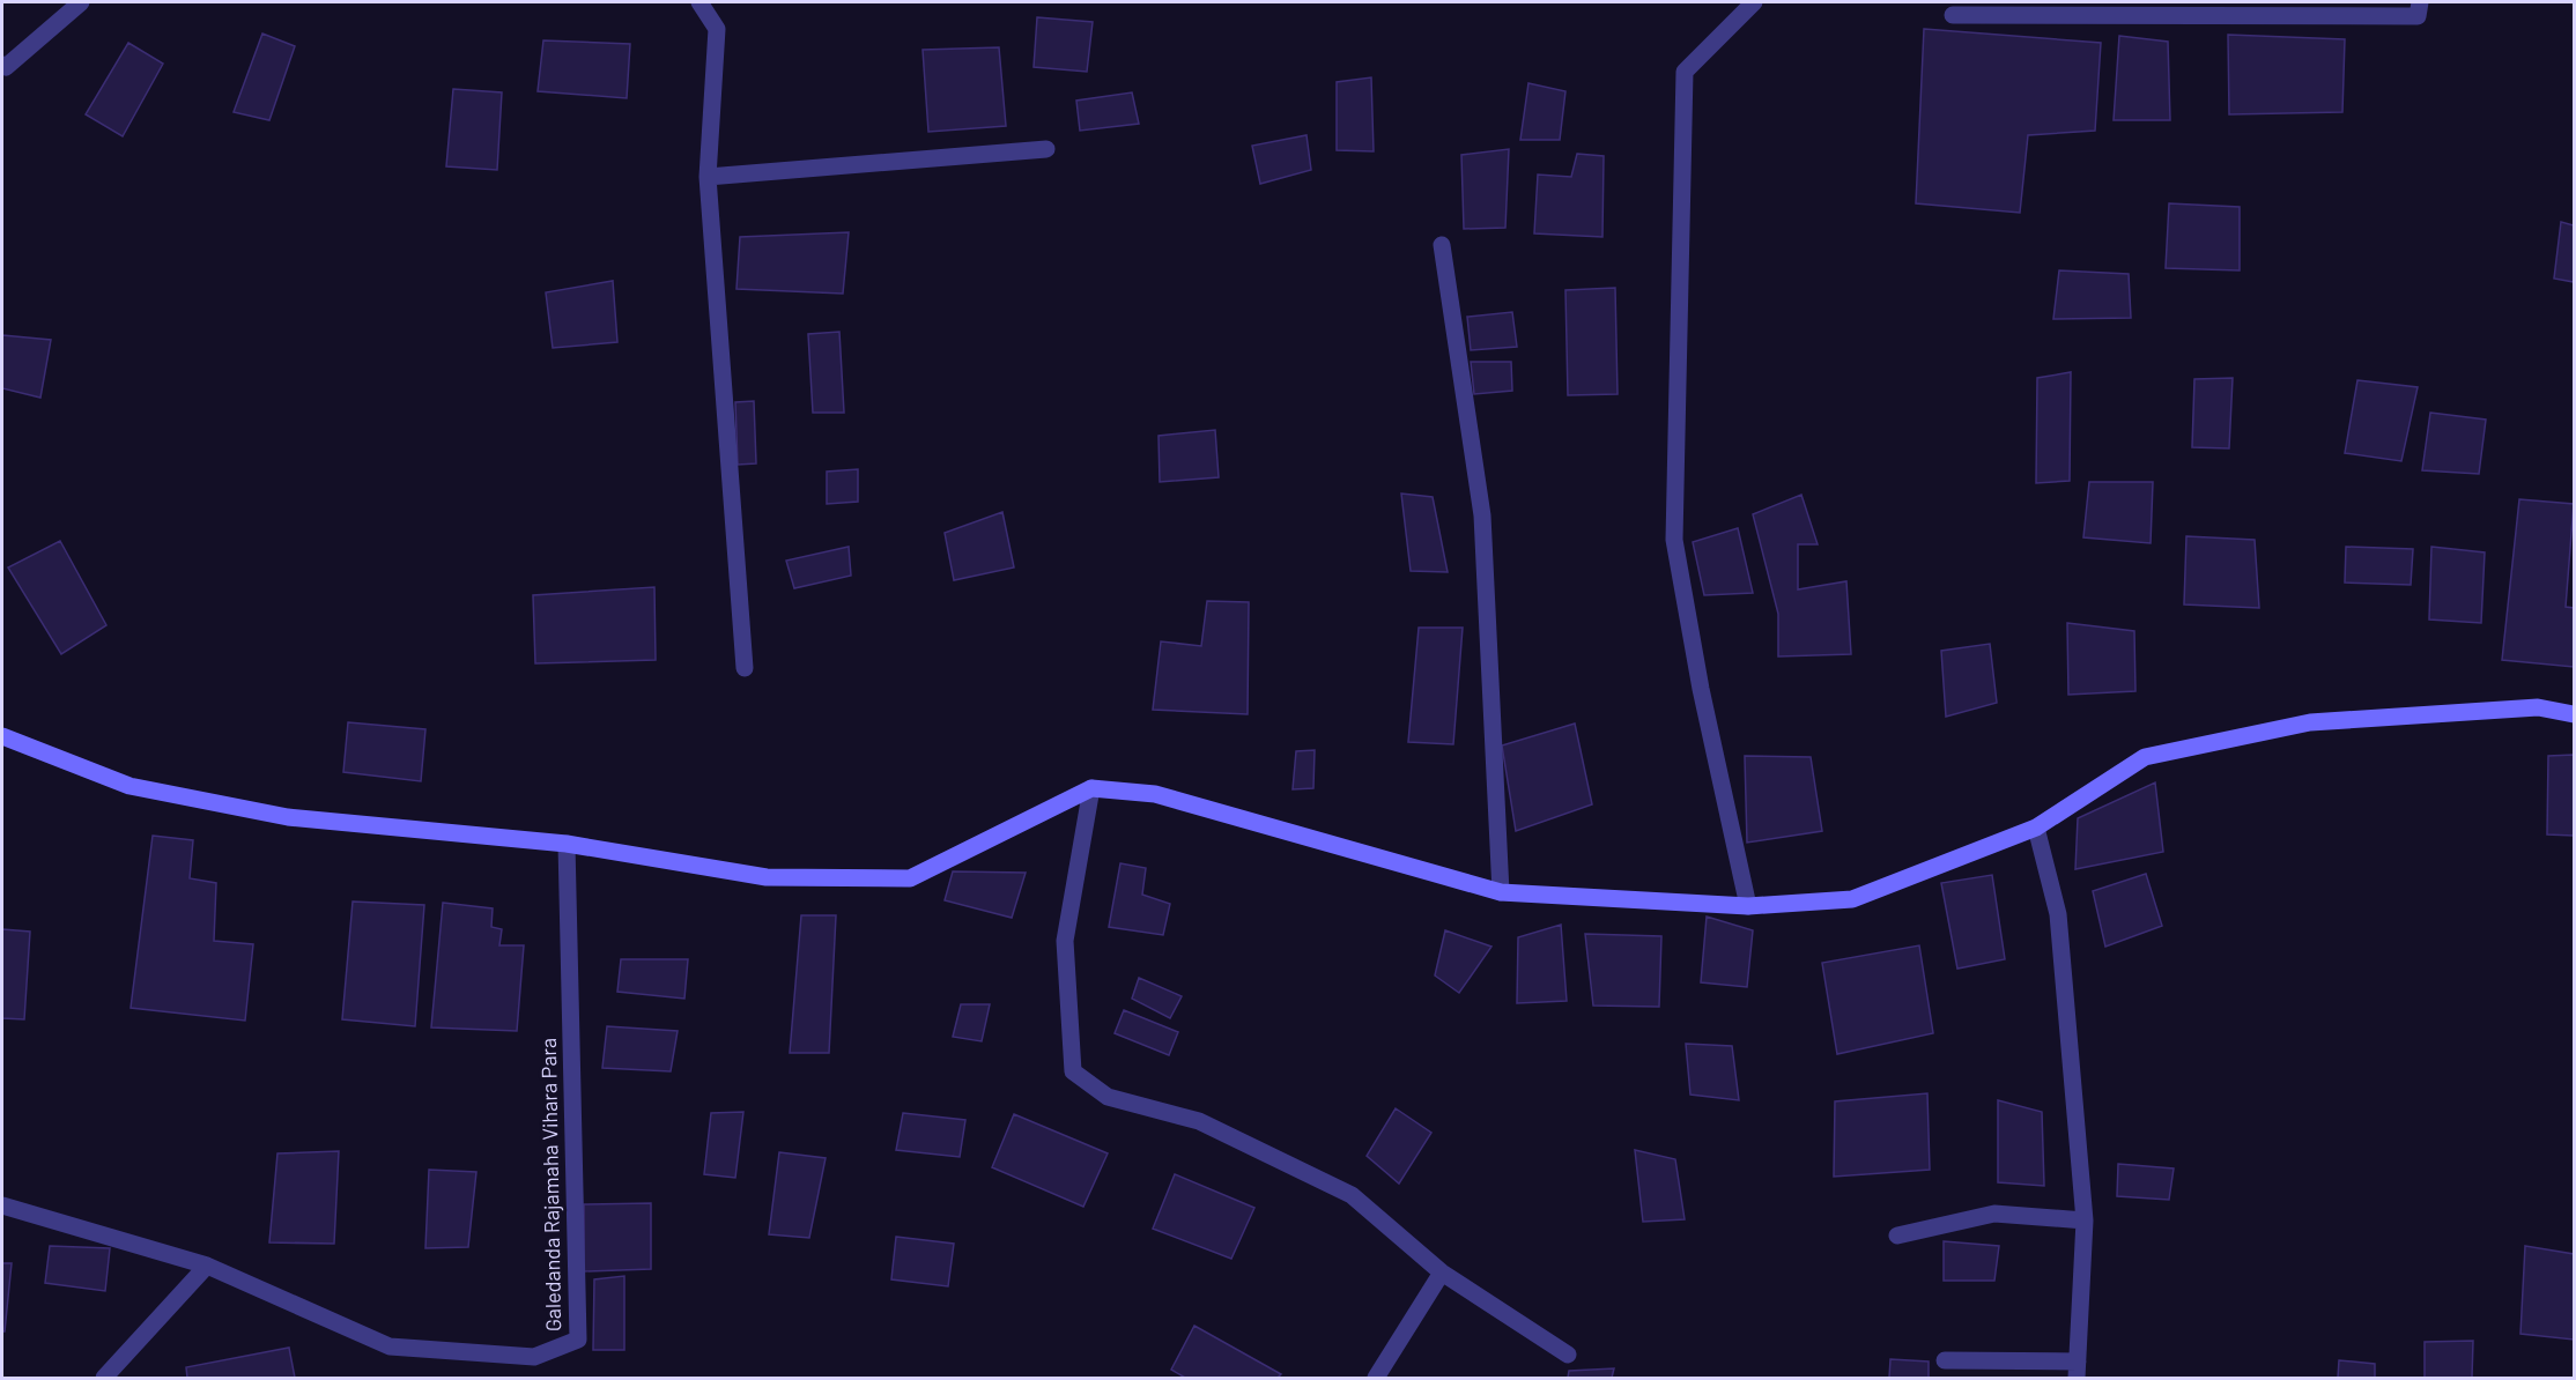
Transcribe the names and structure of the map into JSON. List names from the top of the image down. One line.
{"streets":{"street":["Galedanda Rajamaha Vihara Para"]}}
